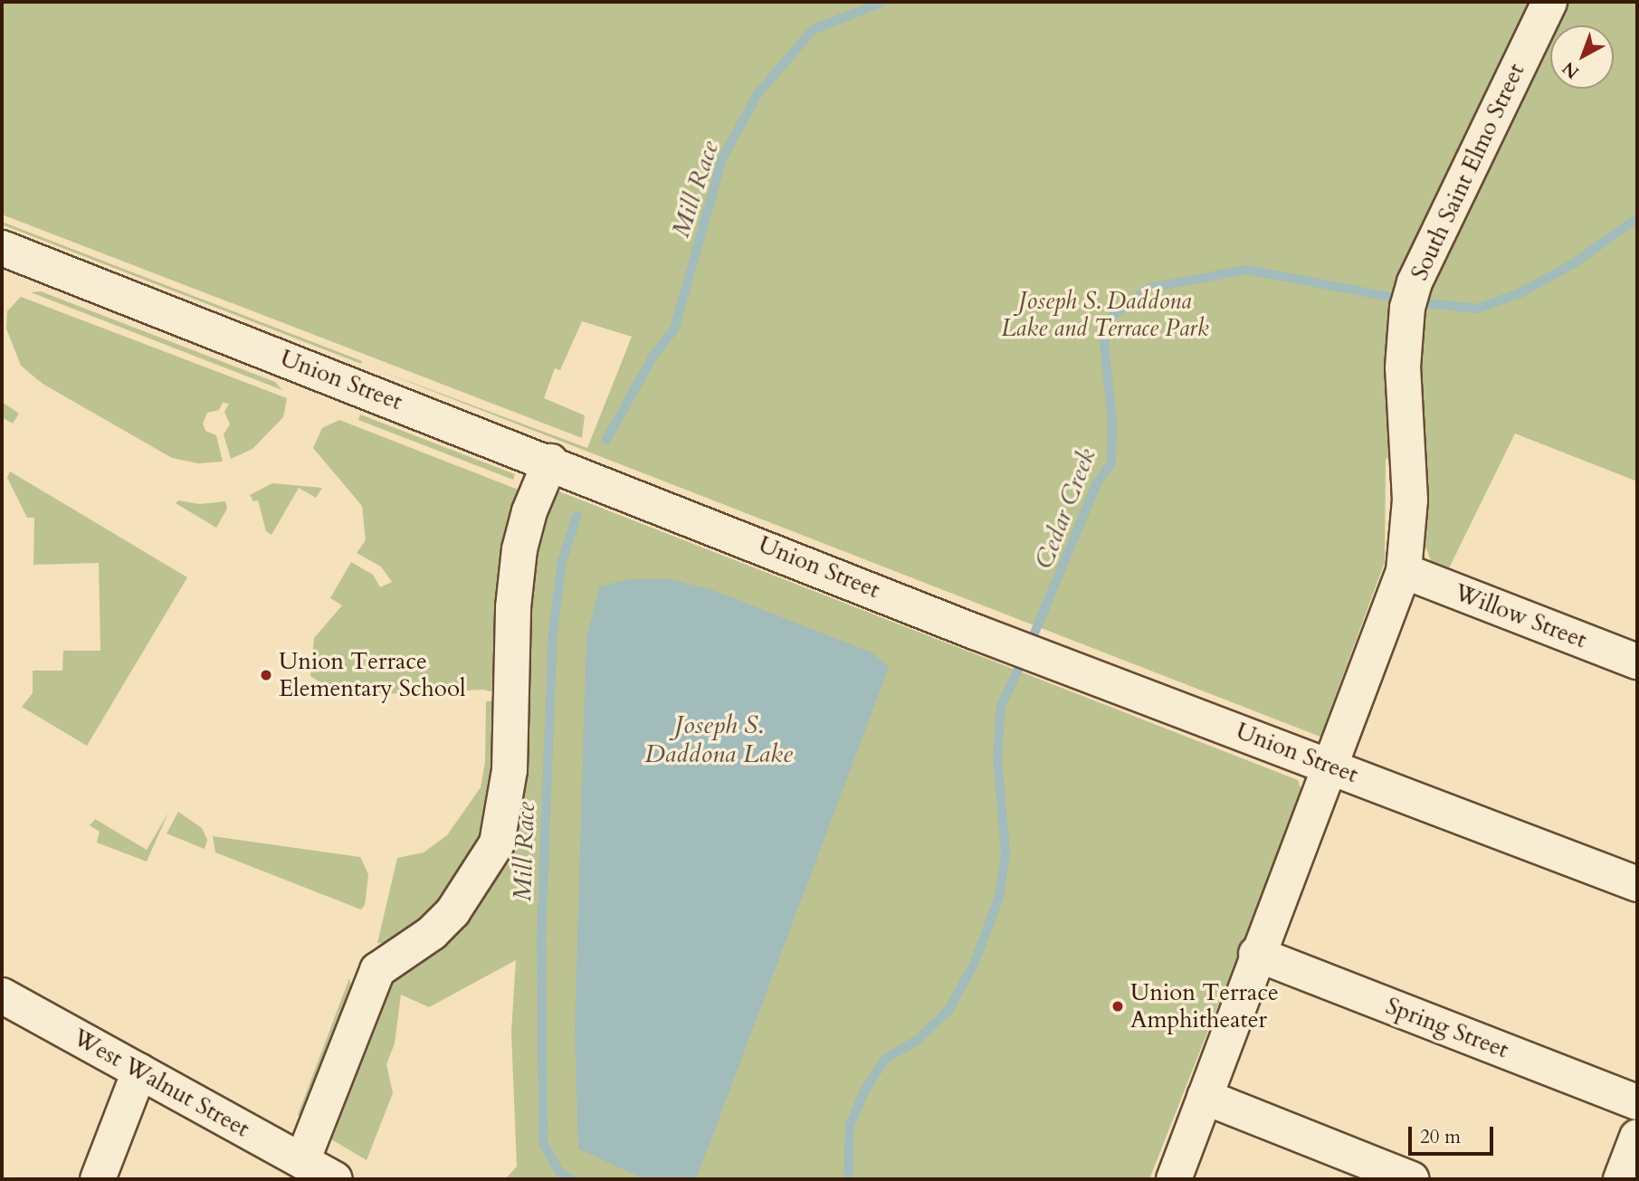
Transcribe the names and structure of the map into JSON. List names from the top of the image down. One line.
{"streets":{"street":["South Saint Elmo Street","Union Street","Willow Street","Spring Street","West Walnut Street"]},"crossings":[["South Saint Elmo Street","Union Street"],["South Saint Elmo Street","Willow Street"],["South Saint Elmo Street","Spring Street"]],"water":["Mill Race","Cedar Creek","Joseph S. Daddona Lake"],"parks":["Joseph S. Daddona Lake and Terrace Park"],"places":["Union Terrace Elementary School","Union Terrace Amphitheater"],"scale_bar":"20 m","north":"bottom left"}
